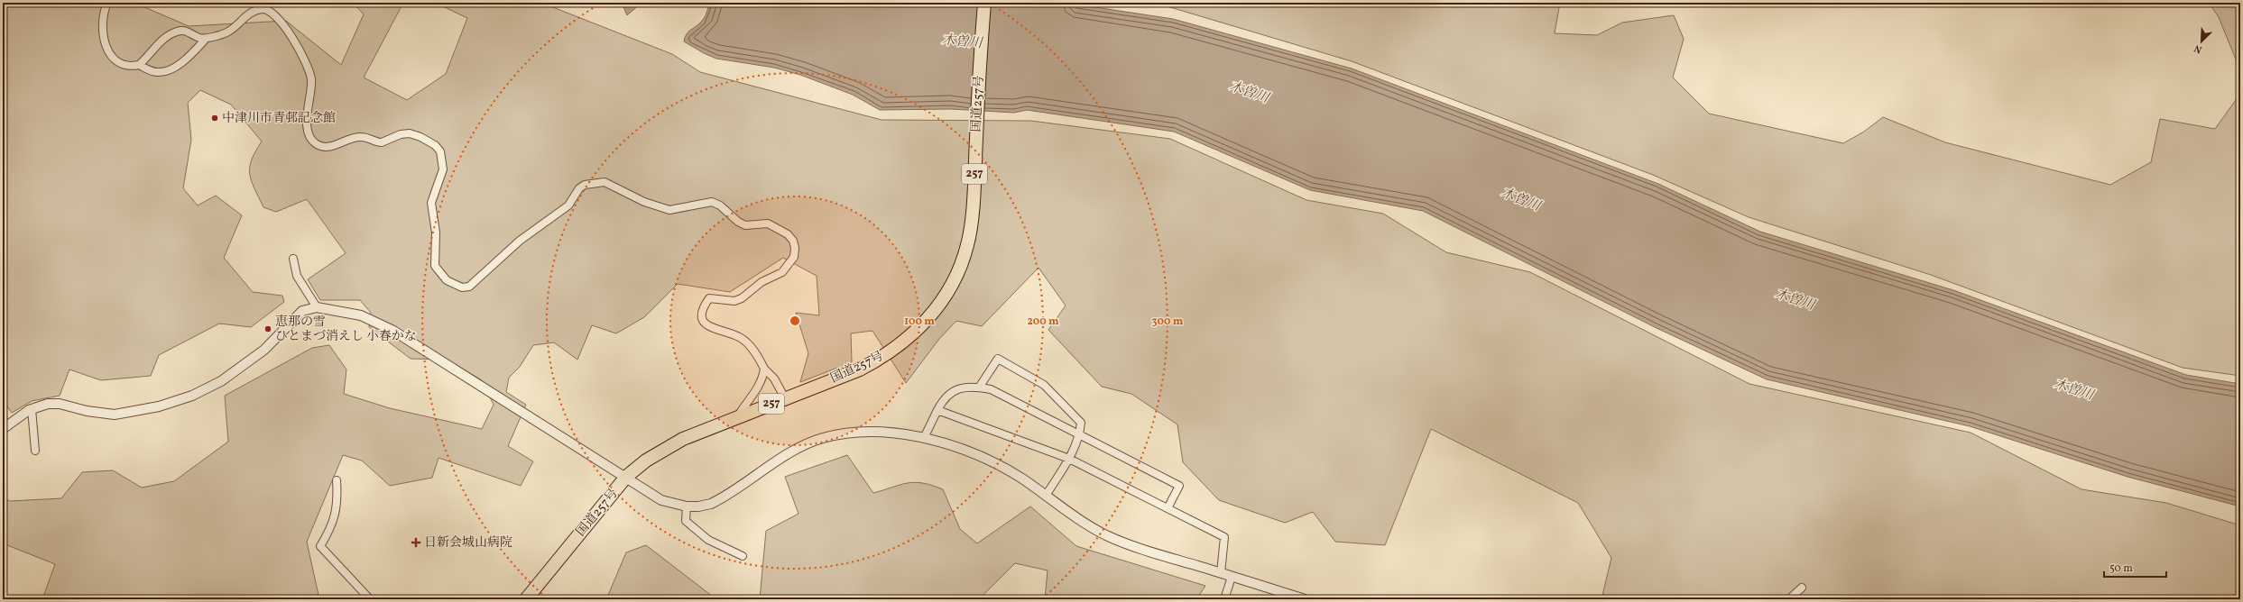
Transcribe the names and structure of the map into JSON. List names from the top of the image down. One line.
{"streets":{"highway":["国道257号","257"]},"water":["木曽川"],"places":{"other":["中津川市青邨記念館","恵那の雪 ひとまづ消えし 小春かな"],"health":["日新会城山病院"]},"scale_bar":"50 m","north":"bottom left","rings":["100 m","200 m","300 m"]}
